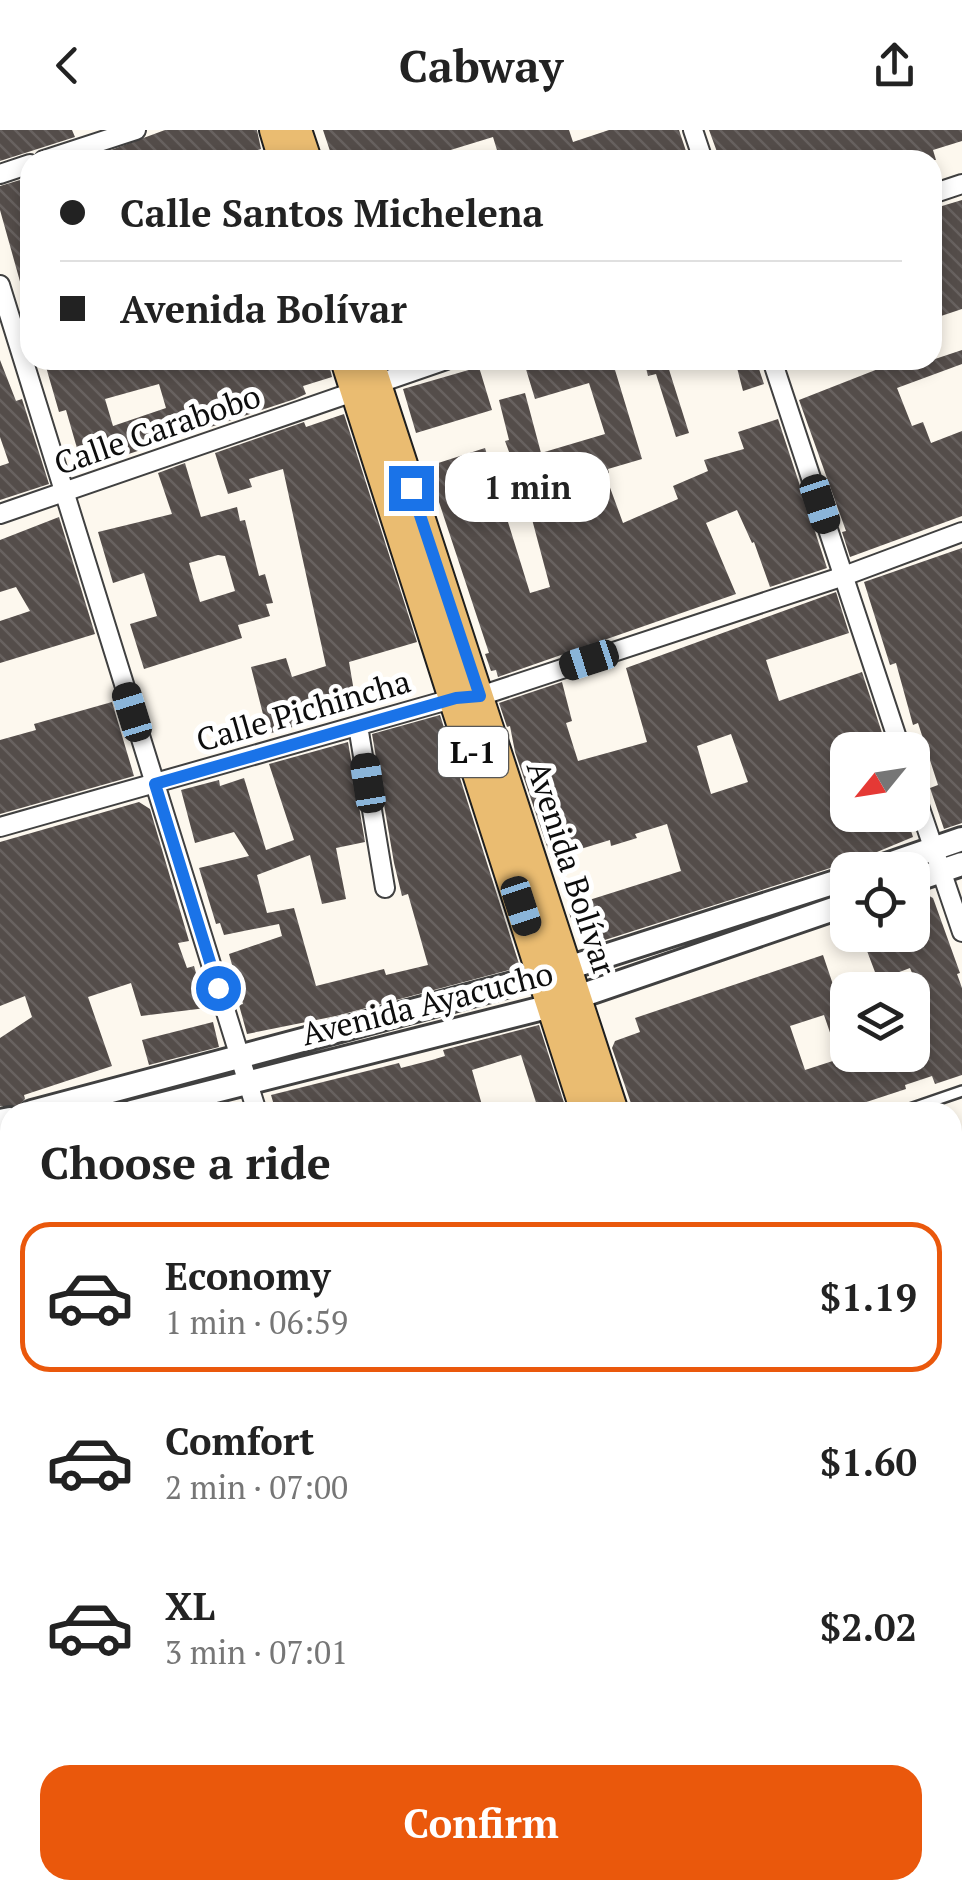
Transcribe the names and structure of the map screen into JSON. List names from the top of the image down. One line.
{"streets":{"main road":["L-1","Avenida Bolívar"],"street":["Calle Carabobo","Calle Pichincha","Avenida Ayacucho"]},"crossings":[["Calle Carabobo","Avenida Bolívar"],["Calle Pichincha","Avenida Bolívar"],["Avenida Bolívar","Avenida Ayacucho"]],"north":"bottom left","page":{"header":"Cabway","banner":["Calle Santos Michelena","Avenida Bolívar"],"bubble":"1 min","heading":"Choose a ride","list":[{"name":"Economy","note":"1 min · 06:59","value":"$1.19"},{"name":"Comfort","note":"2 min · 07:00","value":"$1.60"},{"name":"XL","note":"3 min · 07:01","value":"$2.02"}],"buttons":"Confirm"}}
